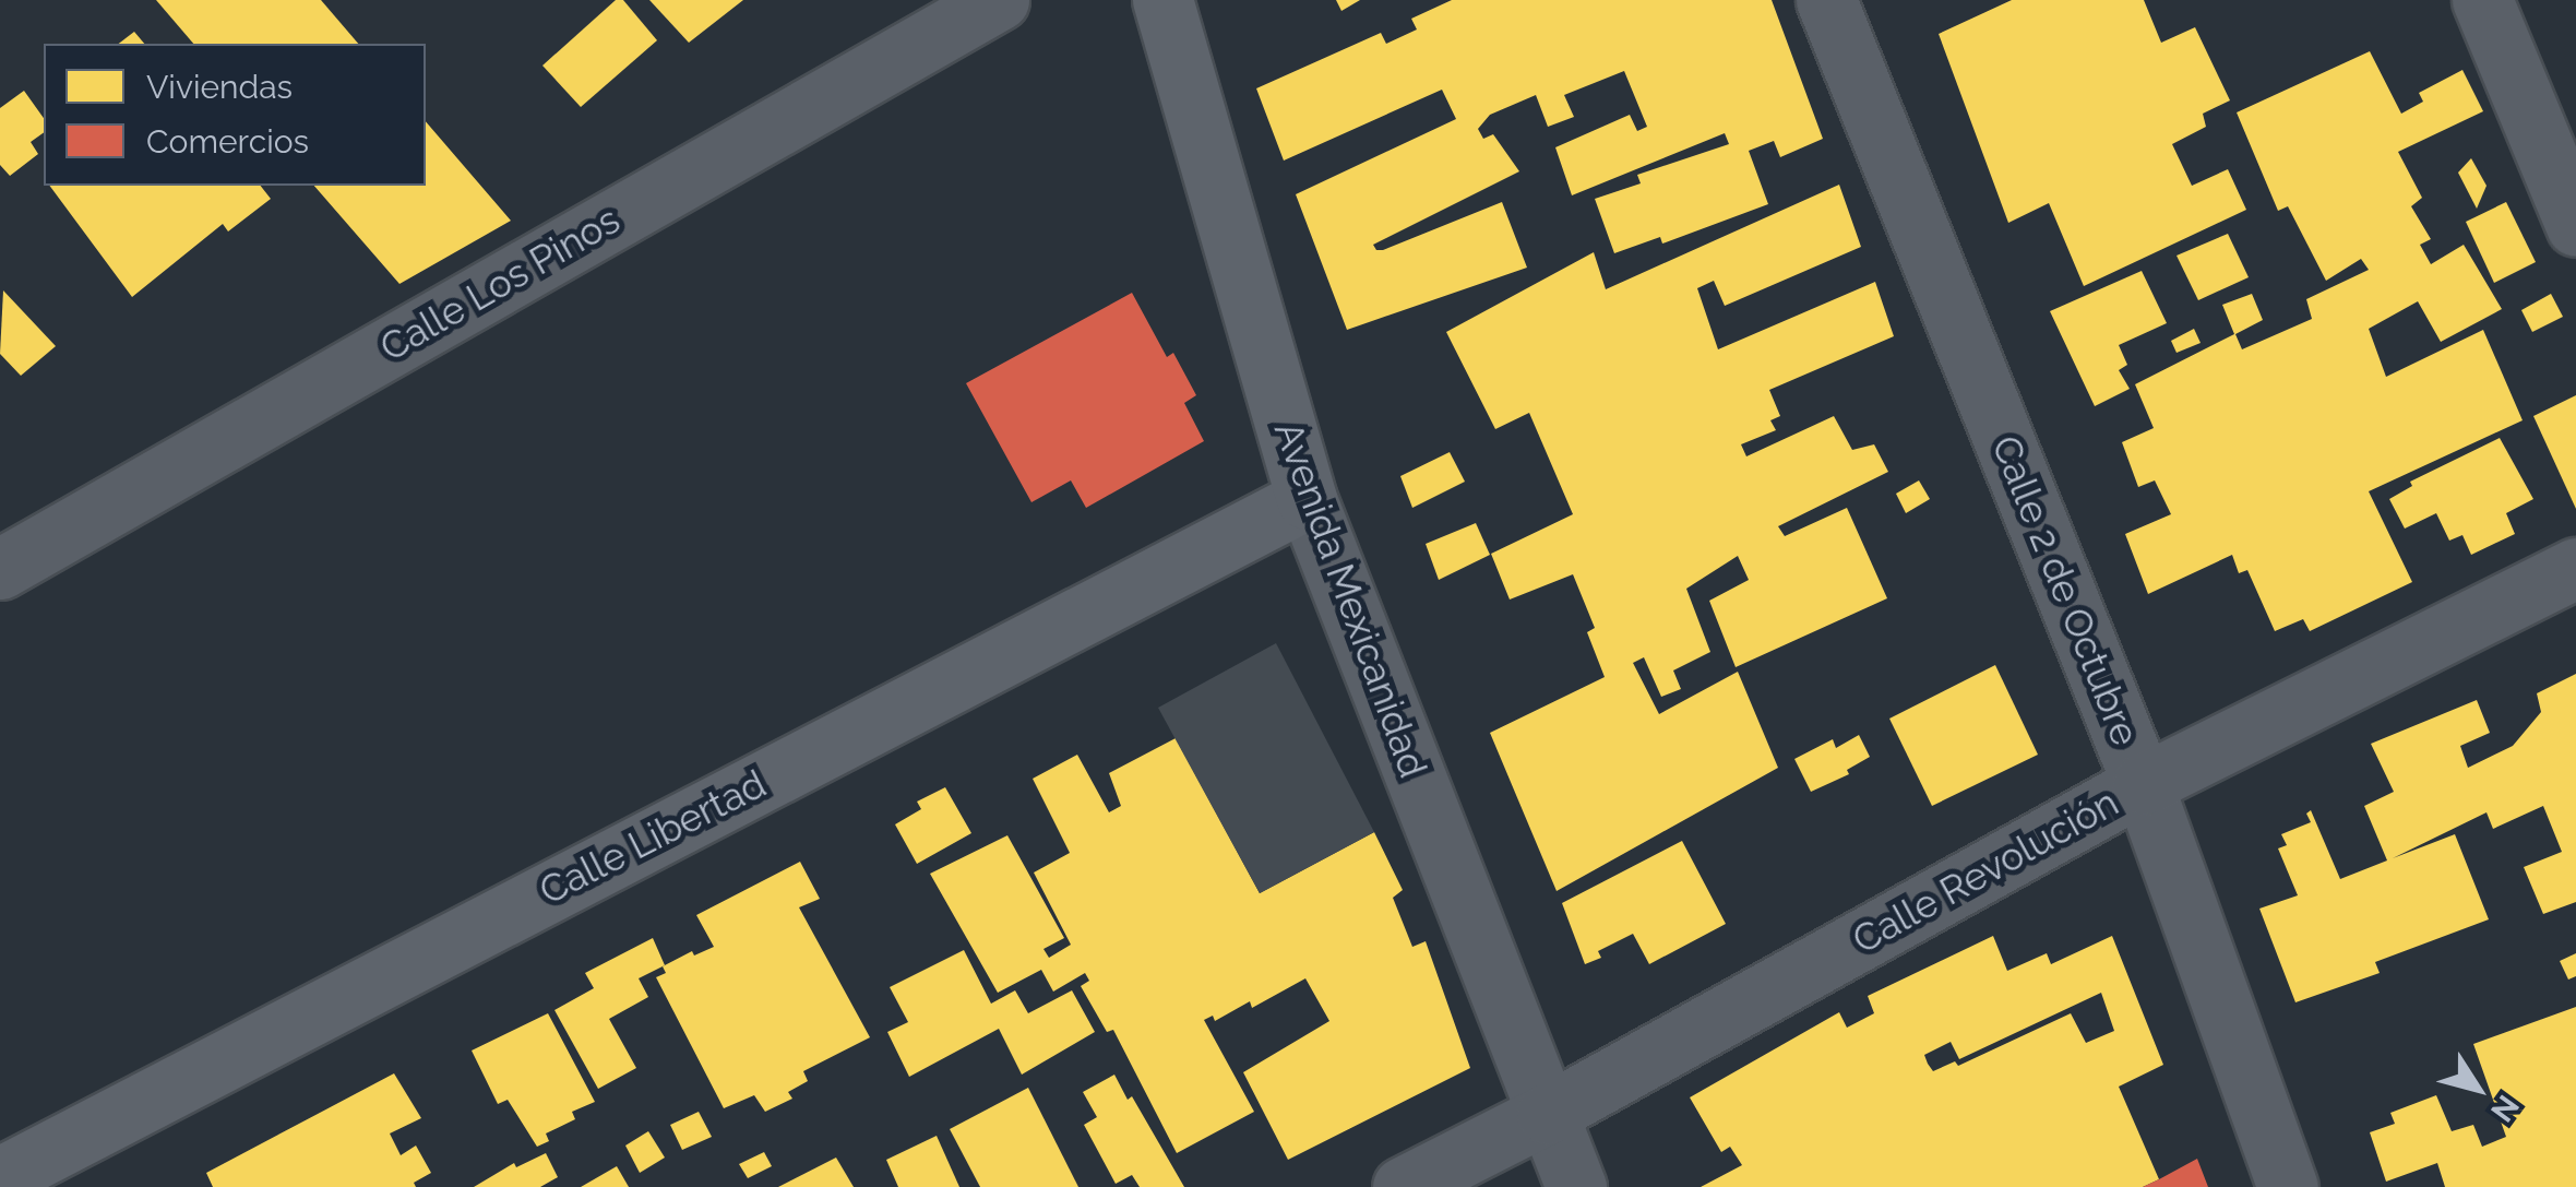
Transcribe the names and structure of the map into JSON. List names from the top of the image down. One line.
{"streets":{"main road":["Avenida Mexicanidad","Calle Libertad"],"street":["Calle Los Pinos","Calle 2 de Octubre","Calle Revolución"]},"crossings":[["Calle 2 de Octubre","Calle Revolución"],["Avenida Mexicanidad","Calle Libertad"],["Avenida Mexicanidad","Calle Revolución"]],"legend":["Viviendas","Comercios"],"north":"bottom right"}
